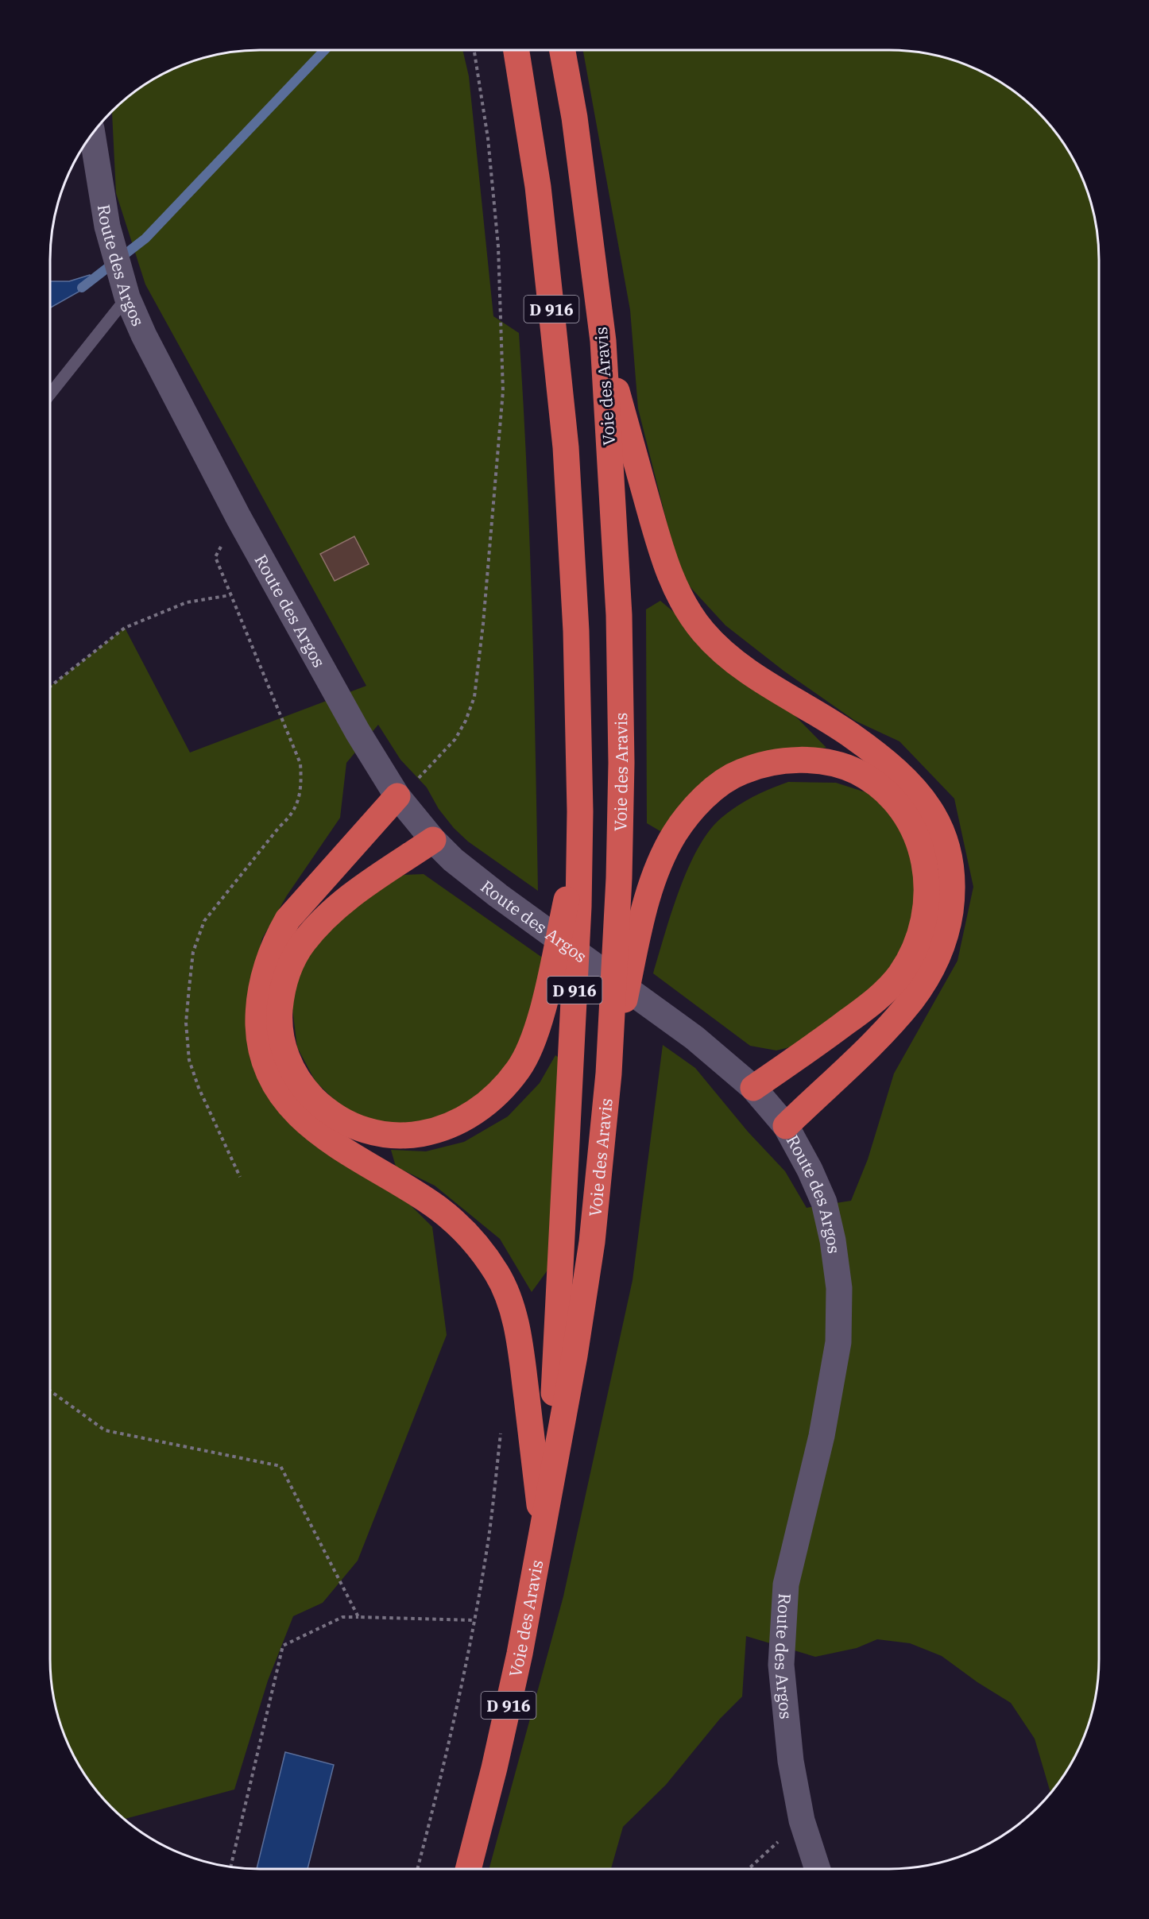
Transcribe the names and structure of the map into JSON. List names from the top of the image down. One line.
{"streets":{"highway":["D 916","Voie des Aravis"],"street":["Route des Argos"]}}
